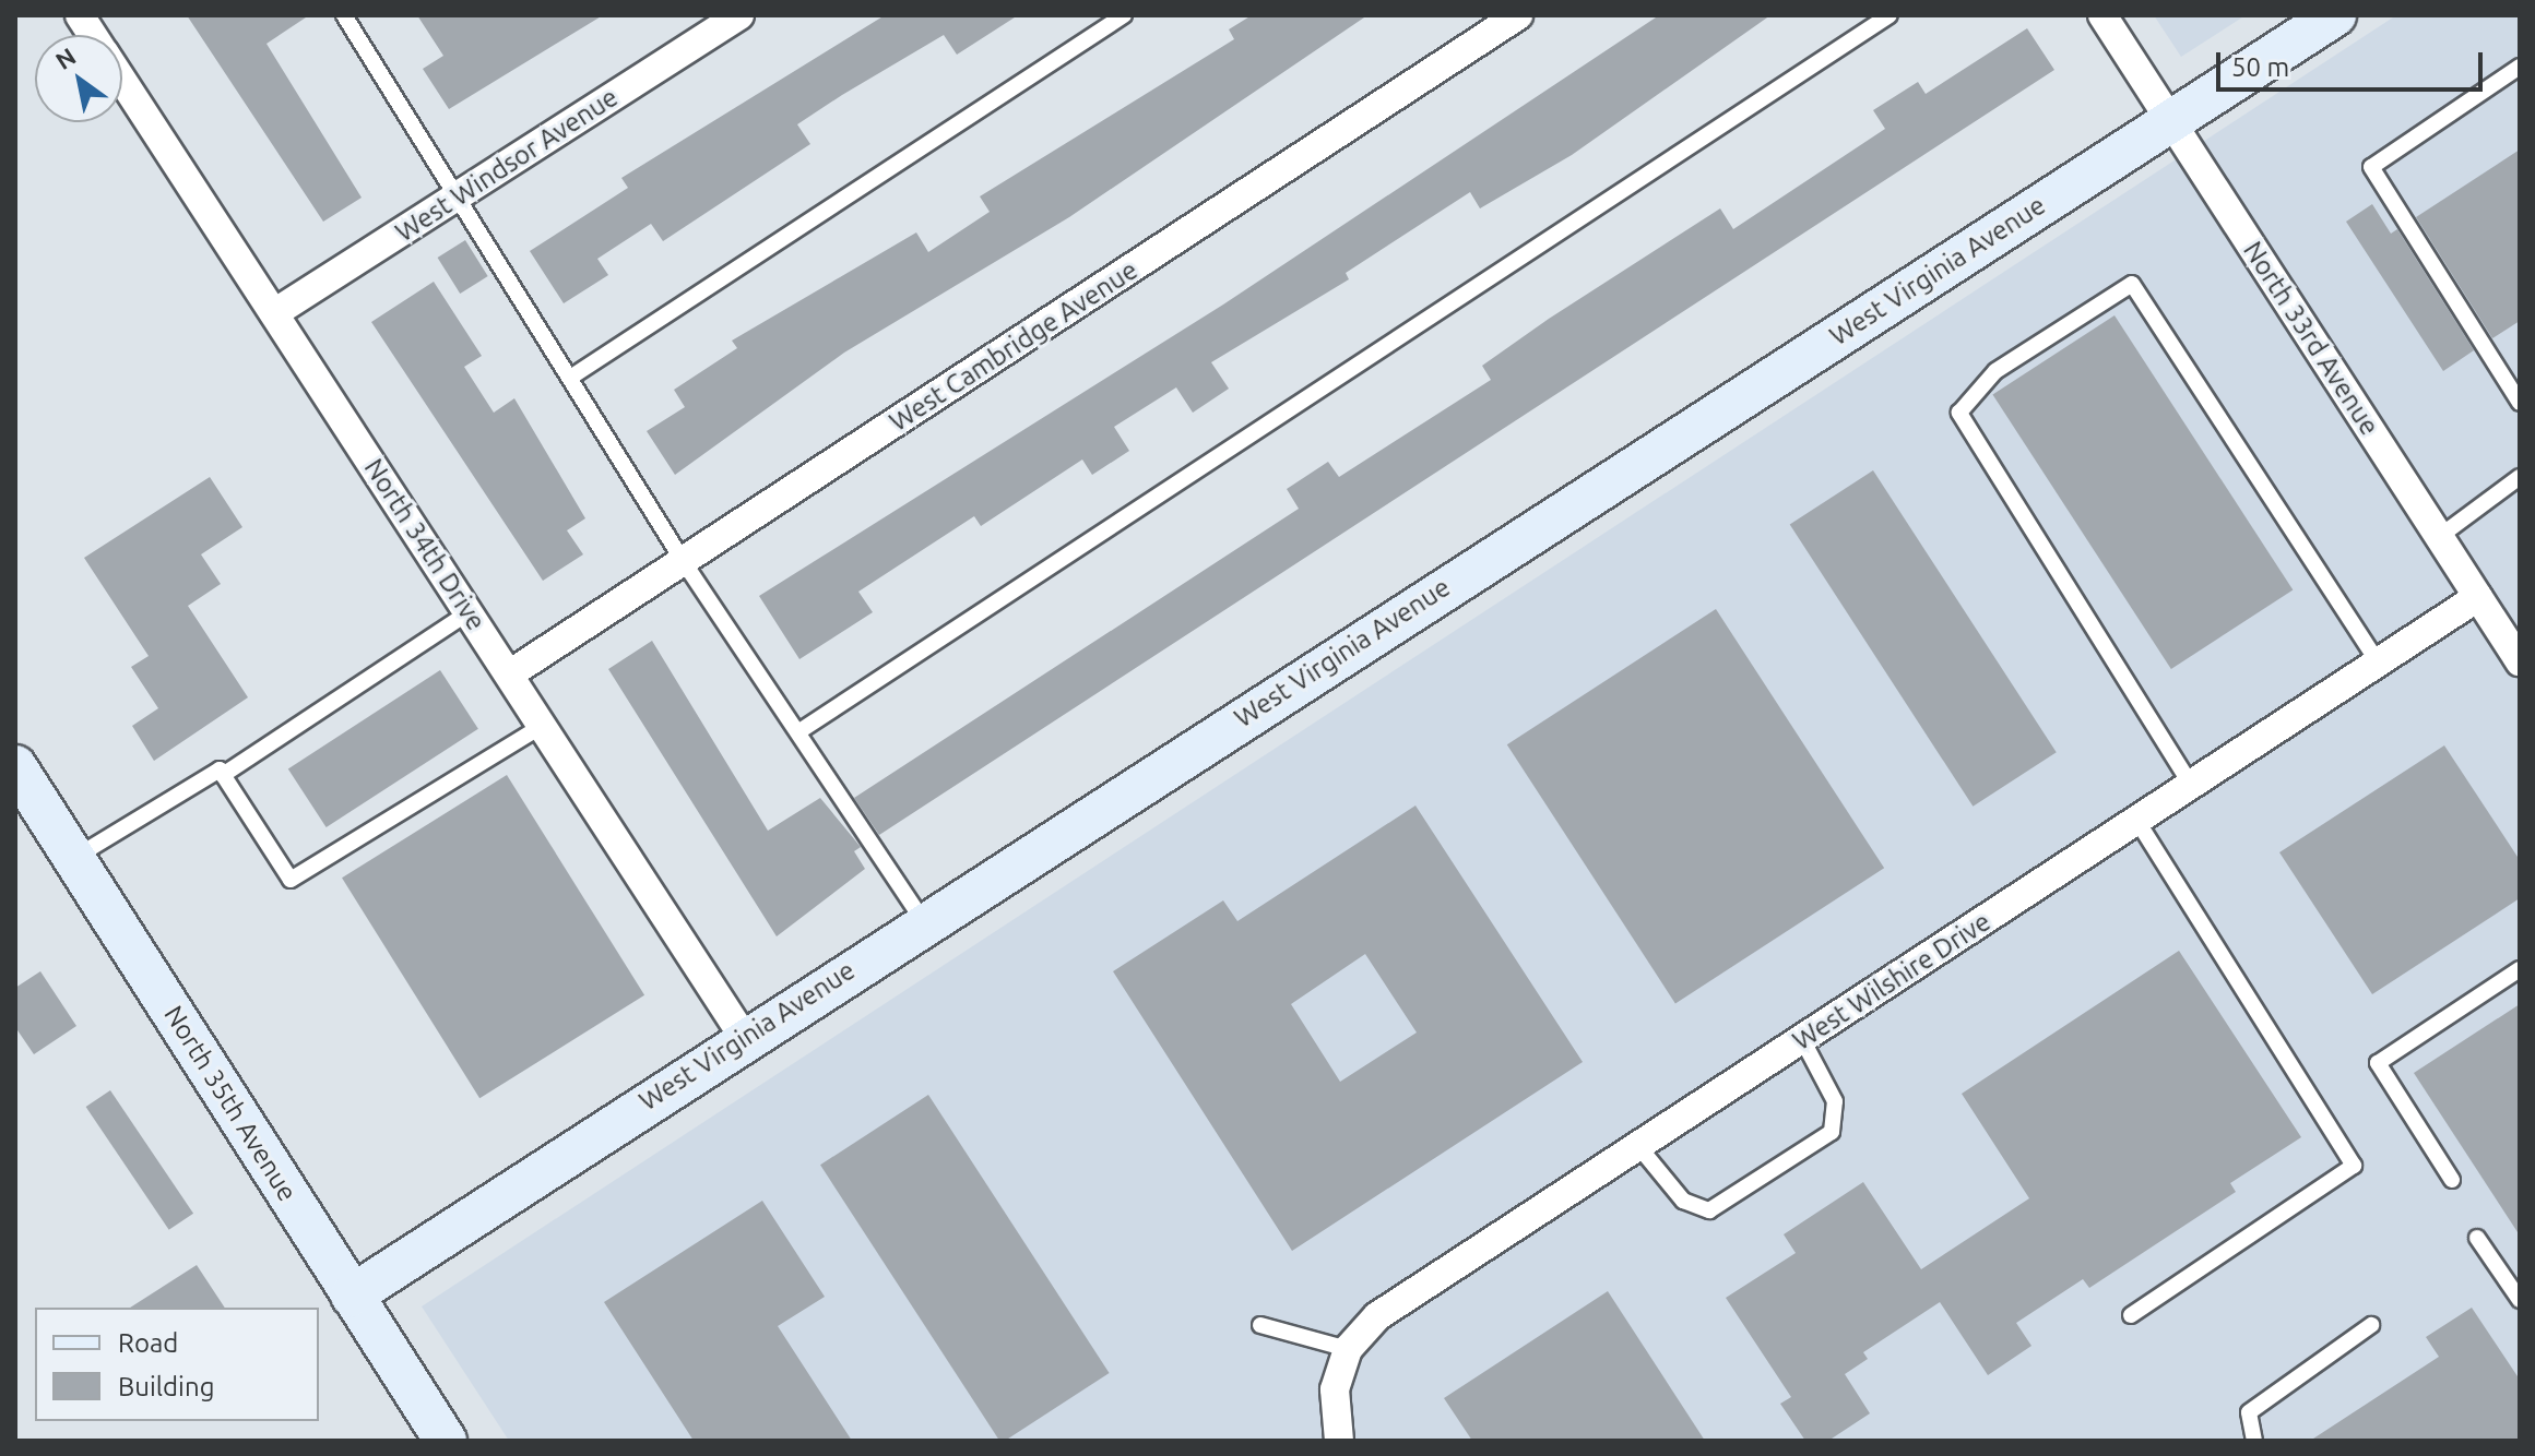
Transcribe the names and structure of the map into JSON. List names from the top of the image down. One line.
{"streets":{"street":["West Windsor Avenue","West Virginia Avenue","North 33rd Avenue","West Cambridge Avenue","North 34th Drive","West Wilshire Drive","North 35th Avenue"]},"crossings":[["West Windsor Avenue","North 34th Drive"],["West Virginia Avenue","North 33rd Avenue"],["West Virginia Avenue","North 34th Drive"],["West Virginia Avenue","North 35th Avenue"],["North 33rd Avenue","West Wilshire Drive"],["West Cambridge Avenue","North 34th Drive"]],"legend":["Road","Building"],"scale_bar":"50 m","north":"top left"}
